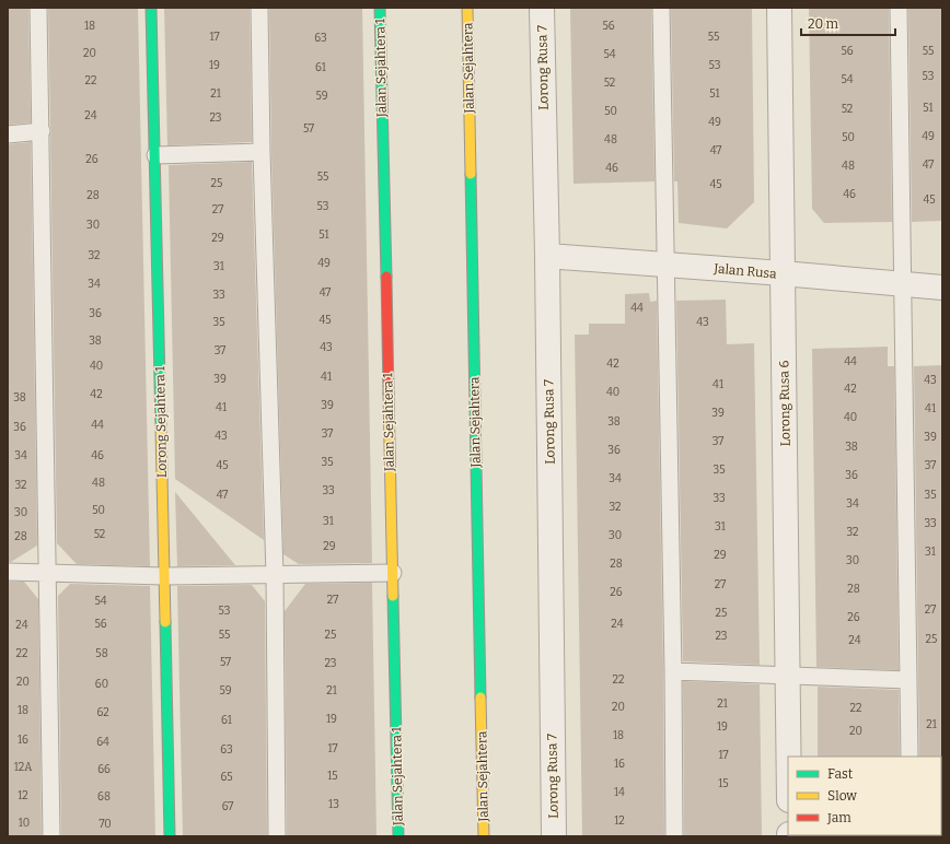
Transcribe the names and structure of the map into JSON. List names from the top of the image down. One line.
{"streets":{"street":["Jalan Sejahtera 1","Jalan Sejahtera","Lorong Rusa 7","Jalan Rusa","Lorong Rusa 6","Lorong Sejahtera 1"]},"crossings":[["Lorong Rusa 7","Jalan Rusa"],["Jalan Rusa","Lorong Rusa 6"]],"house_numbers":["18","56","17","55","63","56","55","20","54","19","53","61","53","54","22","52","21","51","59","51","52","50","24","23","49","57","49","50","48","47","26","47","48","46","55","25","45","46","28","45","53","27","30","51","29","32","49","31","34","47","33","44","36","45","35","43","38","43","37","44","42","40","41","39","43","41","42","40","42","38","39","41","41","39","40","38","44","36","37","43","39","37","38","36","34","46","35","45","37","35","36","34","48","32","33","47","35","33","34","32","50","30","31","33","31","32","52","30","28","29","31","29","30","28","27","28","26","27","54","27","53","25","26","56","24","24","55","25","23","25","24","22","58","57","23","22","20","60","59","21","21","20","22","18","62","19","61","21","19","20","18","16","64","17","63","17","16","12A","66","15","65","15","14","12","68","13","67","12","10","70"],"legend":["Fast","Slow","Jam"],"scale_bar":"20 m"}
